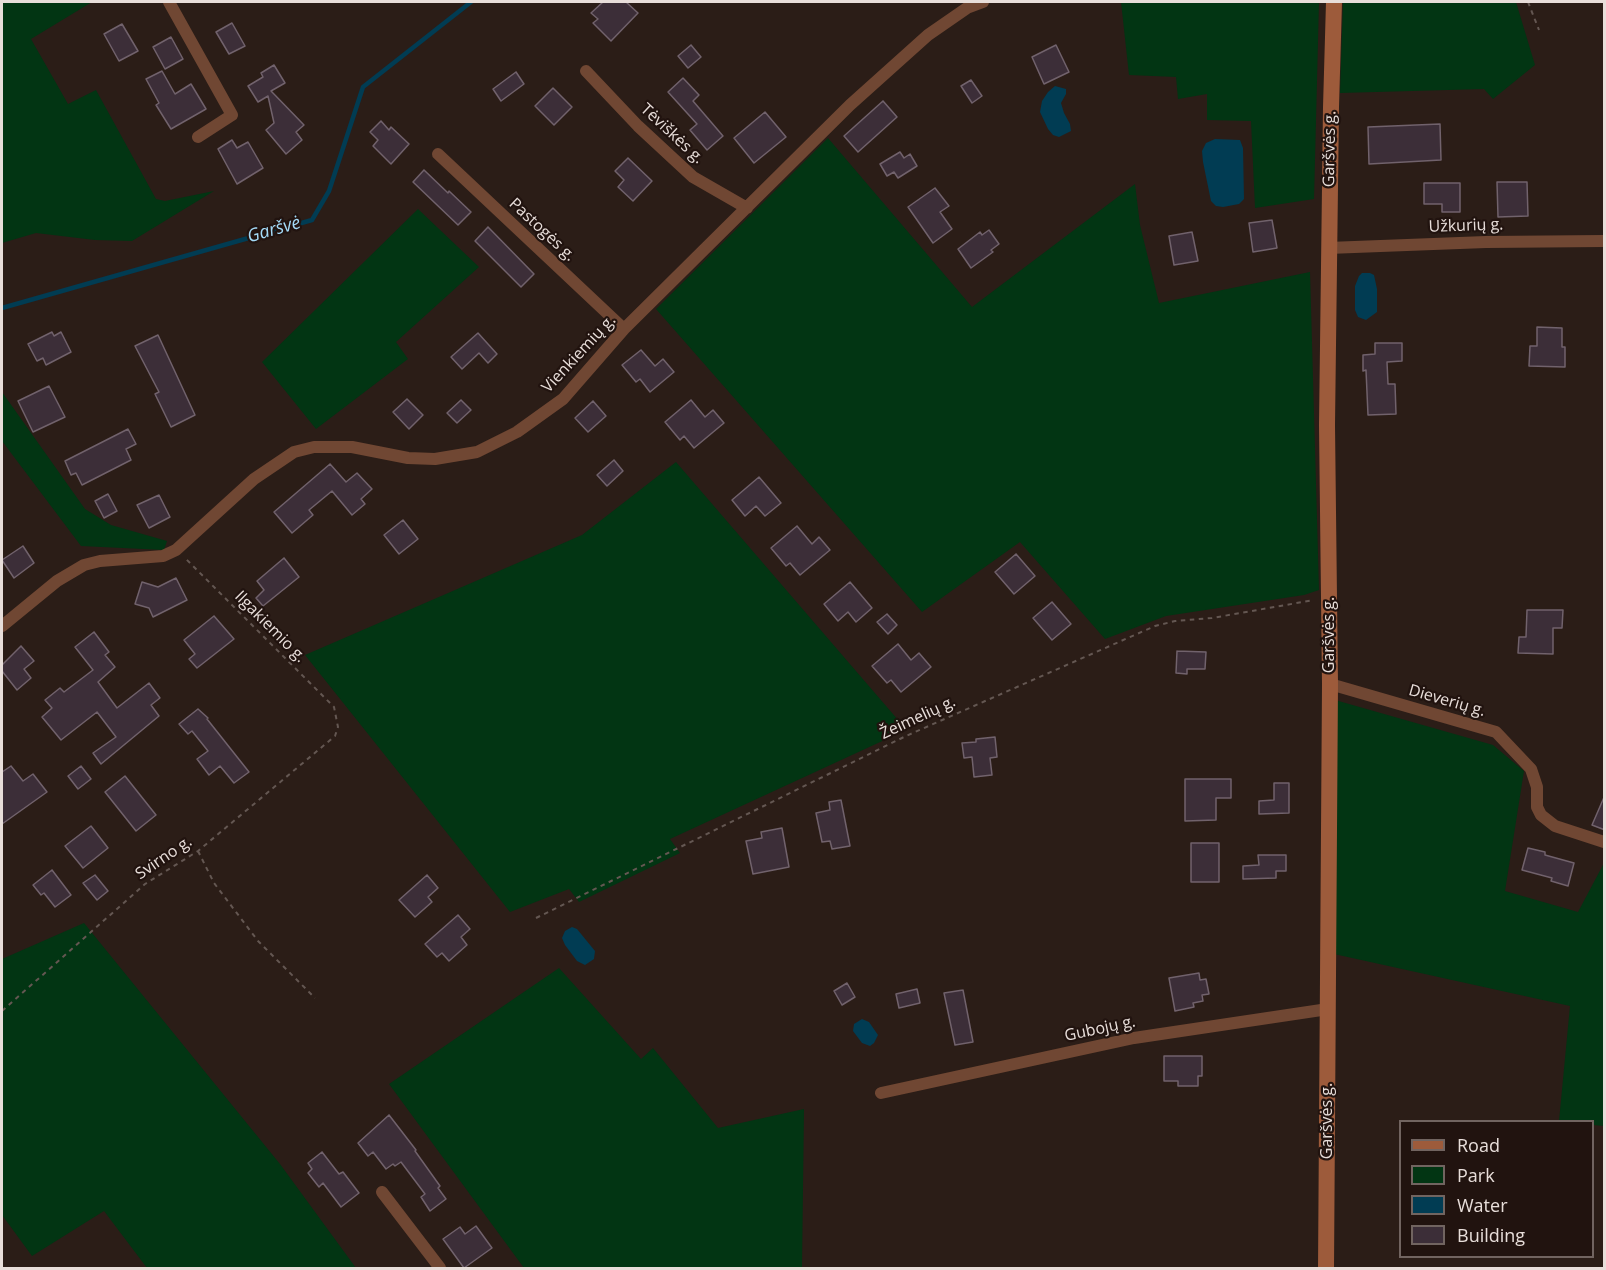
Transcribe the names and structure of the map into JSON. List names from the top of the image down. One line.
{"streets":{"main road":["Garšvės g."],"street":["Tėviškės g.","Užkurių g.","Pastogės g.","Vienkiemių g.","Dieverių g.","Gubojų g."],"path":["Ilgakiemio g.","Žeimelių g.","Svirno g."]},"crossings":[["Tėviškės g.","Vienkiemių g."],["Garšvės g.","Užkurių g."],["Garšvės g.","Dieverių g."],["Garšvės g.","Žeimelių g."],["Garšvės g.","Gubojų g."],["Pastogės g.","Vienkiemių g."],["Vienkiemių g.","Ilgakiemio g."],["Ilgakiemio g.","Svirno g."]],"water":["Garšvė"],"legend":["Road","Park","Water","Building"]}
